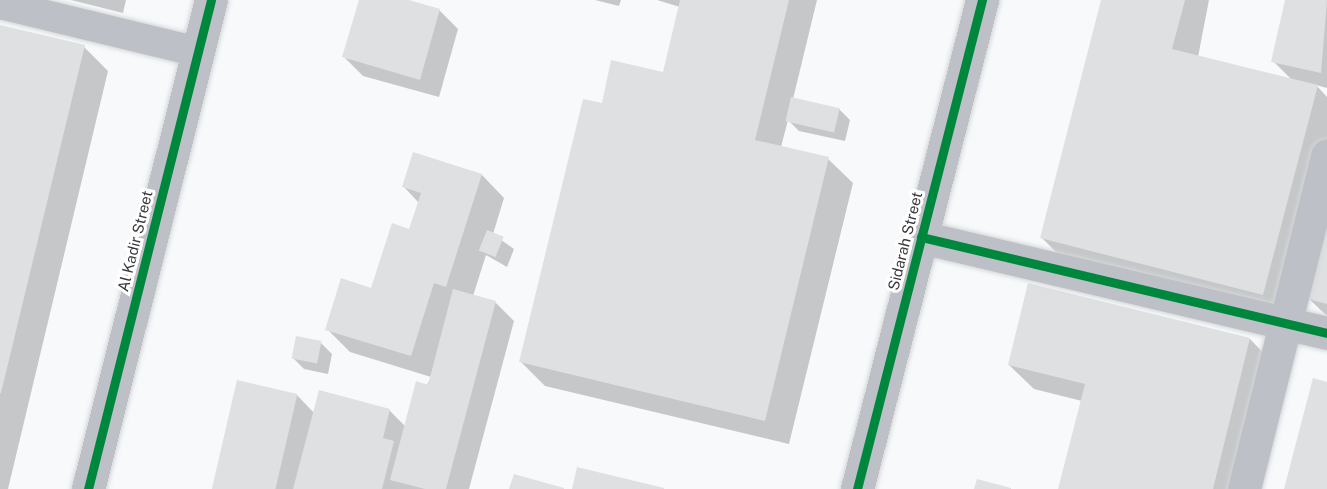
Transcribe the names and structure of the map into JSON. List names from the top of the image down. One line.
{"streets":{"street":["Al Kadir Street","Sidarah Street"]}}
